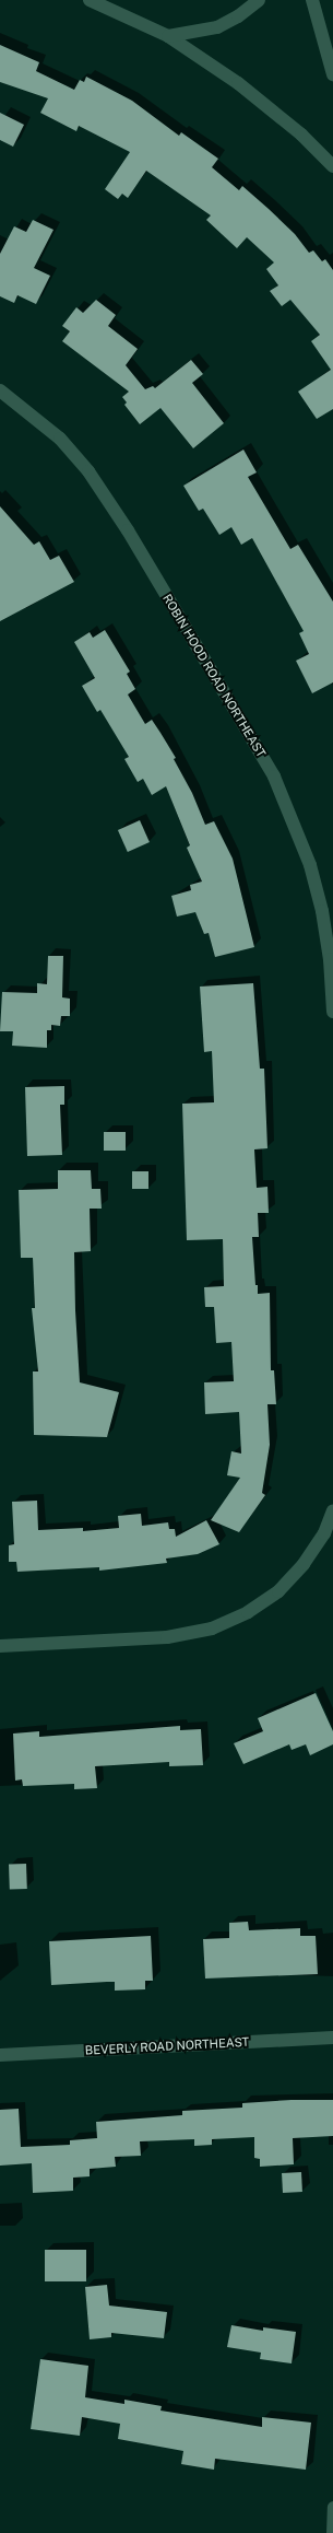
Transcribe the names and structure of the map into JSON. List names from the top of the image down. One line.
{"streets":{"street":["ROBIN HOOD ROAD NORTHEAST","BEVERLY ROAD NORTHEAST"]}}
